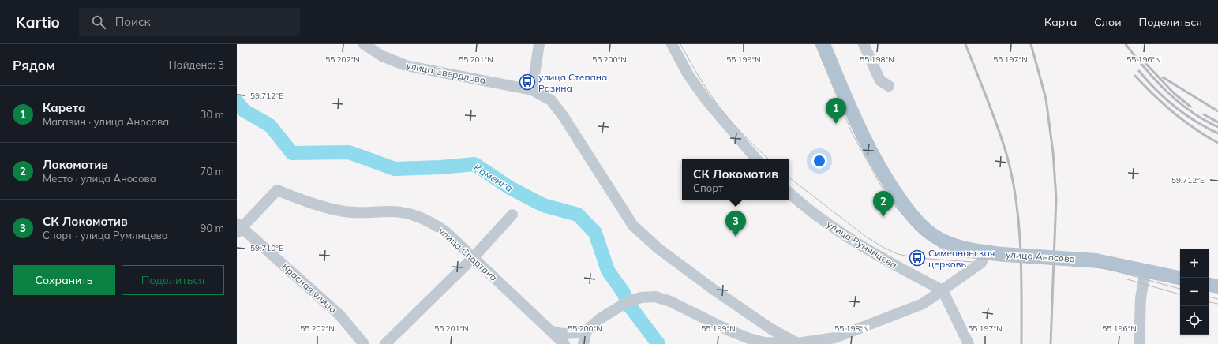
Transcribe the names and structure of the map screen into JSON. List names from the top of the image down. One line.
{"streets":{"main road":["улица Аносова"],"street":["улица Свердлова","улица Румянцева","улица Спартака","Красная улица"]},"crossings":[["улица Спартака","Красная улица"]],"water":["Каменка"],"places":{"bus stop":["улица Степана Разина","Симеоновская церковь"]},"page":{"header":"Kartio","search":"Поиск","nav":["Карта","Слои","Поделиться"],"heading":["Рядом","Найдено: 3"],"list":[{"mark":"1","name":"Карета","note":"Магазин · улица Аносова","value":"30 m"},{"mark":"2","name":"Локомотив","note":"Место · улица Аносова","value":"70 m"},{"mark":"3","name":"СК Локомотив","note":"Спорт · улица Румянцева","value":"90 m"}],"pins":["1","2","3"],"popup":["СК Локомотив","Спорт"],"map_buttons":["+","−"],"buttons":["Сохранить","Поделиться"]},"coordinates":["55.202°N","55.201°N","55.200°N","55.199°N","55.198°N","55.197°N","55.196°N","59.712°E","59.710°E"]}
